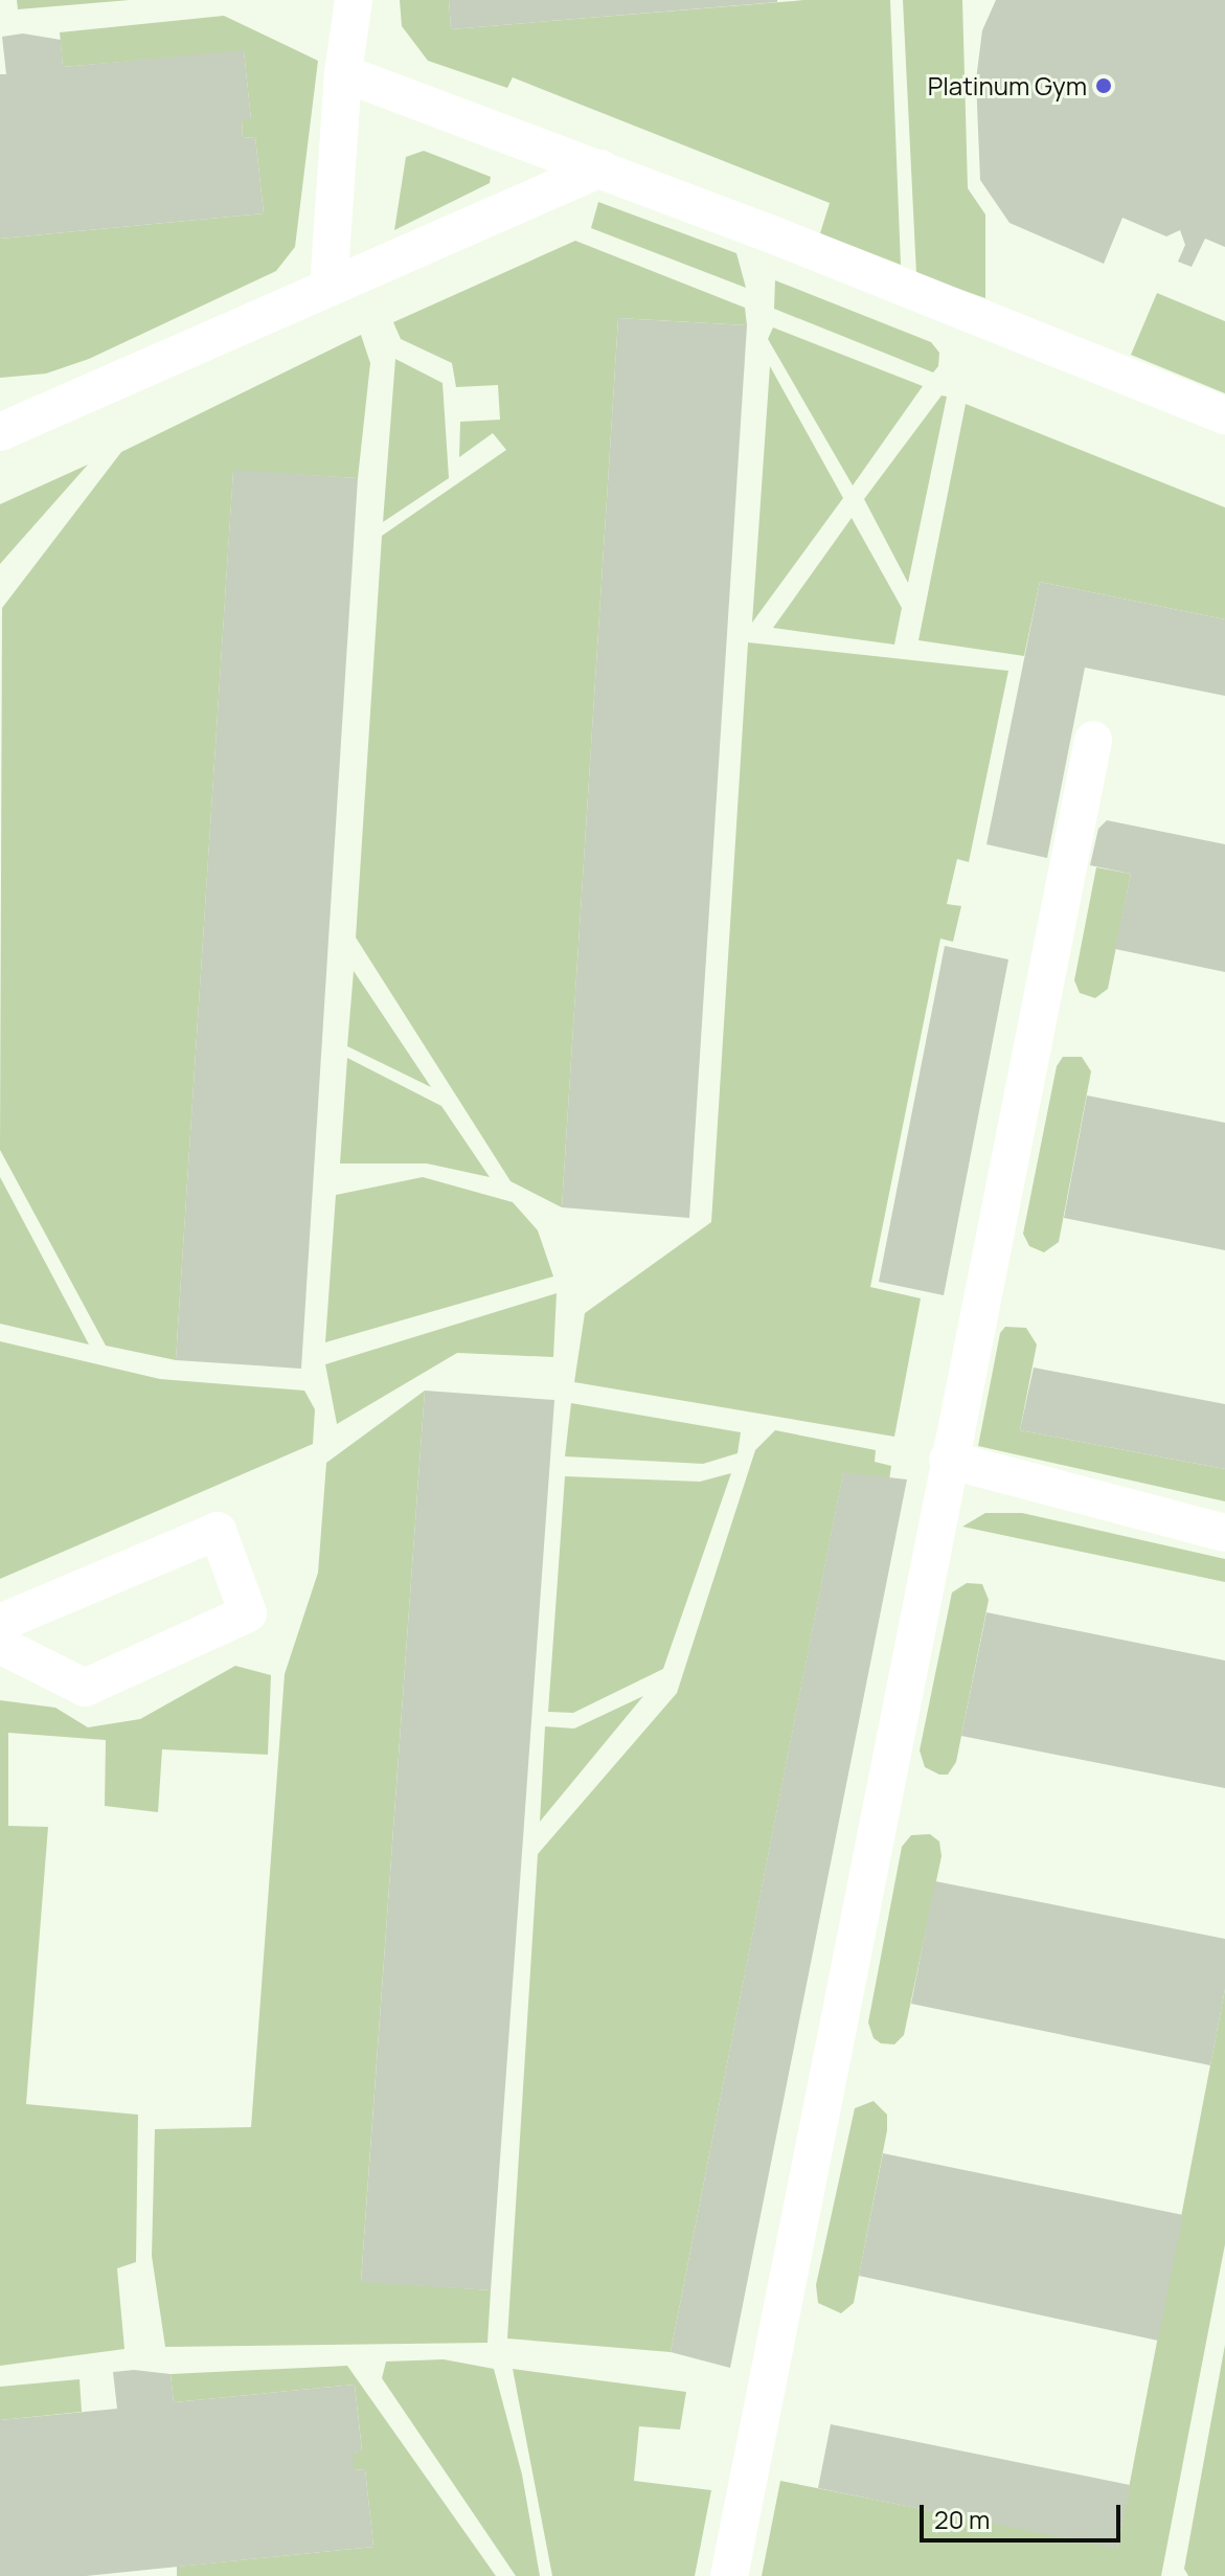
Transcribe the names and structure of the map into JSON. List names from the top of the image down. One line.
{"places":["Platinum Gym"],"scale_bar":"20 m"}
